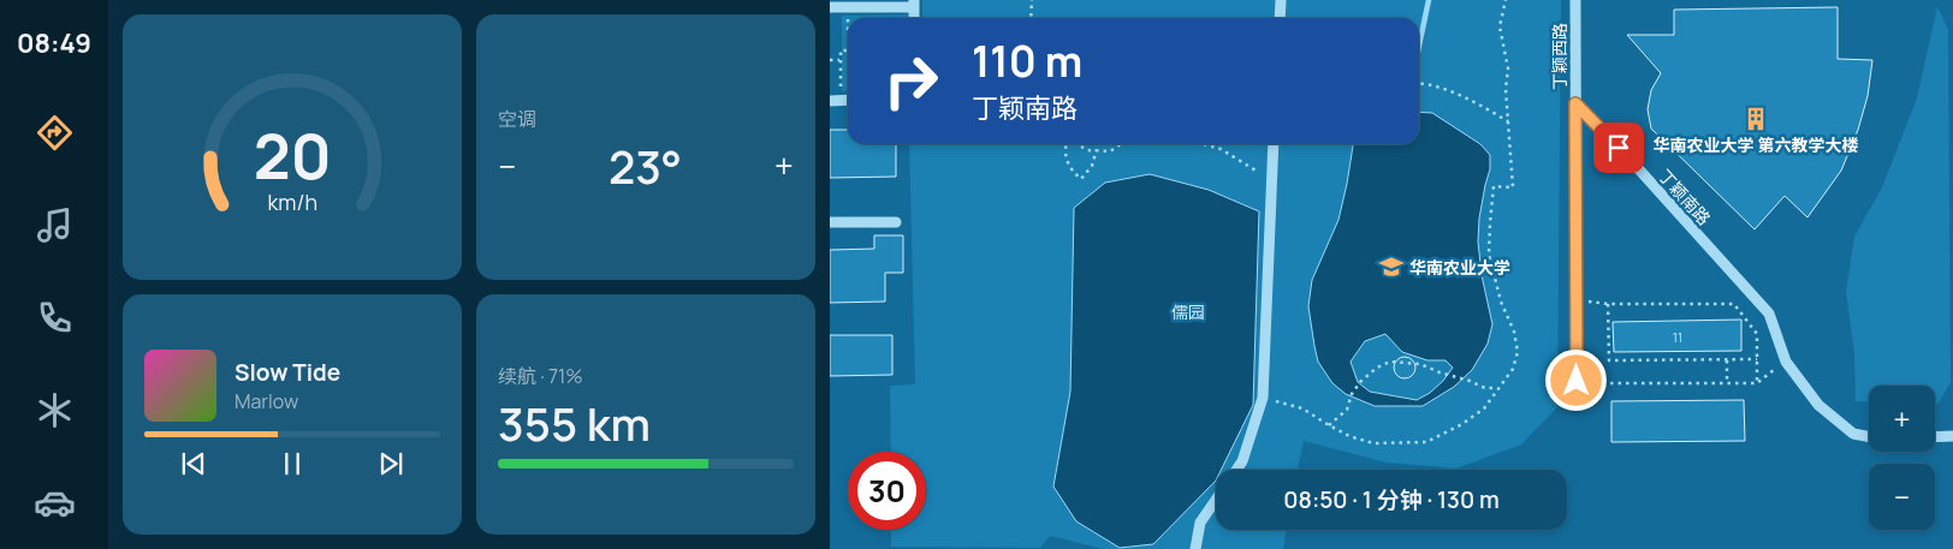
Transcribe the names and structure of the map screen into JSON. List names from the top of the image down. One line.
{"streets":{"street":["丁颖西路","丁颖南路"]},"crossings":[["丁颖西路","丁颖南路"]],"parks":["儒园"],"places":{"building":["华南农业大学 第六教学大楼"],"school or university":["华南农业大学"]},"house_numbers":["11"],"page":{"tabs":"08:49","tile":["空调",["续航 · 71%","355 km"]],"turn":["110 m","丁颖南路"],"heat":["−","23°","+"],"song":["Slow Tide","Marlow"],"map_buttons":["+","−"],"limit":"30","trip":"08:50 · 1 分钟 · 130 m","gauge":["20","km/h"]}}
